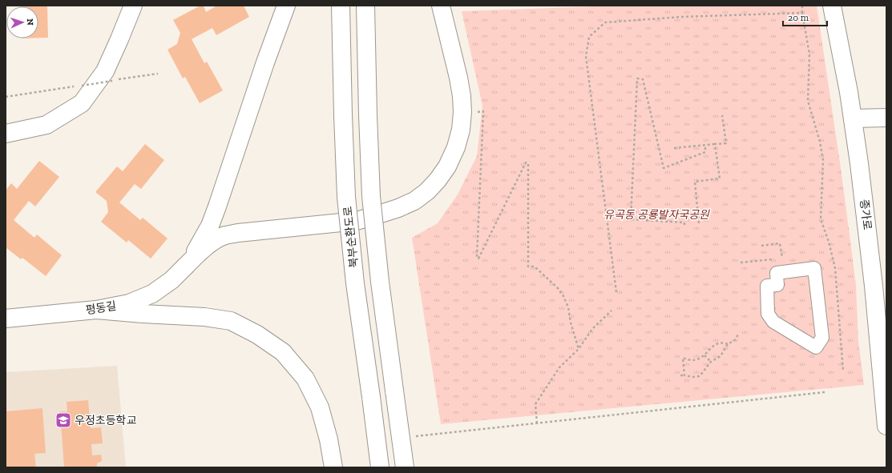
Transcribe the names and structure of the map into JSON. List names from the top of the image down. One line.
{"streets":{"main road":["종가로","북부순환도로","평동길"]},"parks":["유곡동 공룡발자국공원"],"places":{"school or university":["우정초등학교"]},"scale_bar":"20 m","north":"right"}
